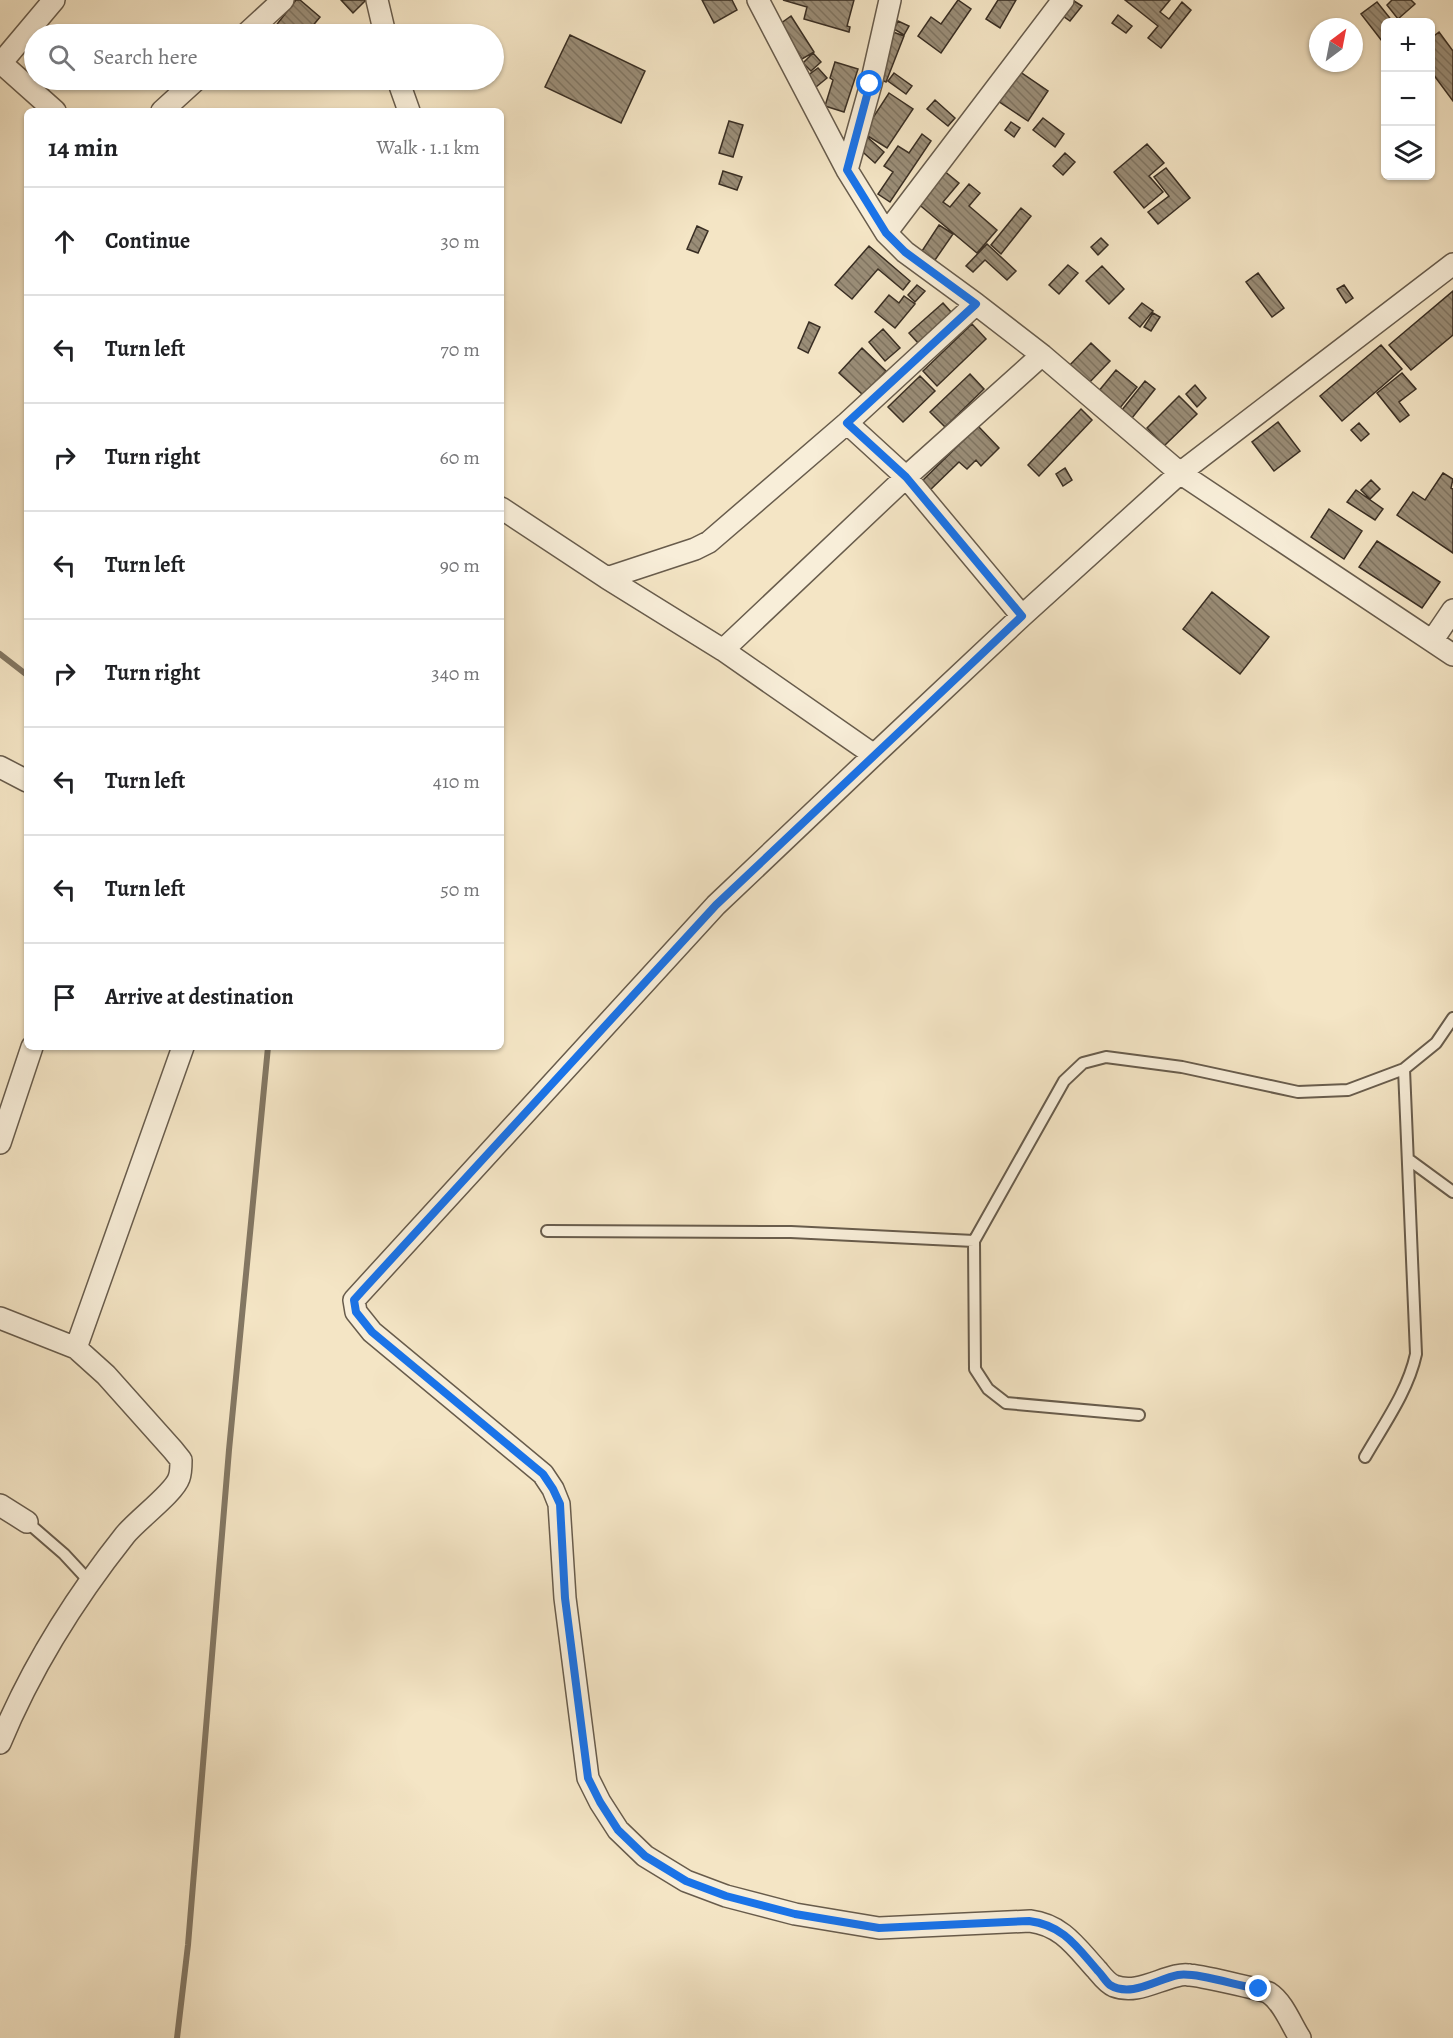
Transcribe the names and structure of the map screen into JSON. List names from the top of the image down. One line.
{"north":"top right","page":{"map_buttons":["+","−"],"search":"Search here","heading":["14 min","Walk · 1.1 km"],"list":[["Continue","30 m"],["Turn left","70 m"],["Turn right","60 m"],["Turn left","90 m"],["Turn right","340 m"],["Turn left","410 m"],["Turn left","50 m"],"Arrive at destination"]}}
